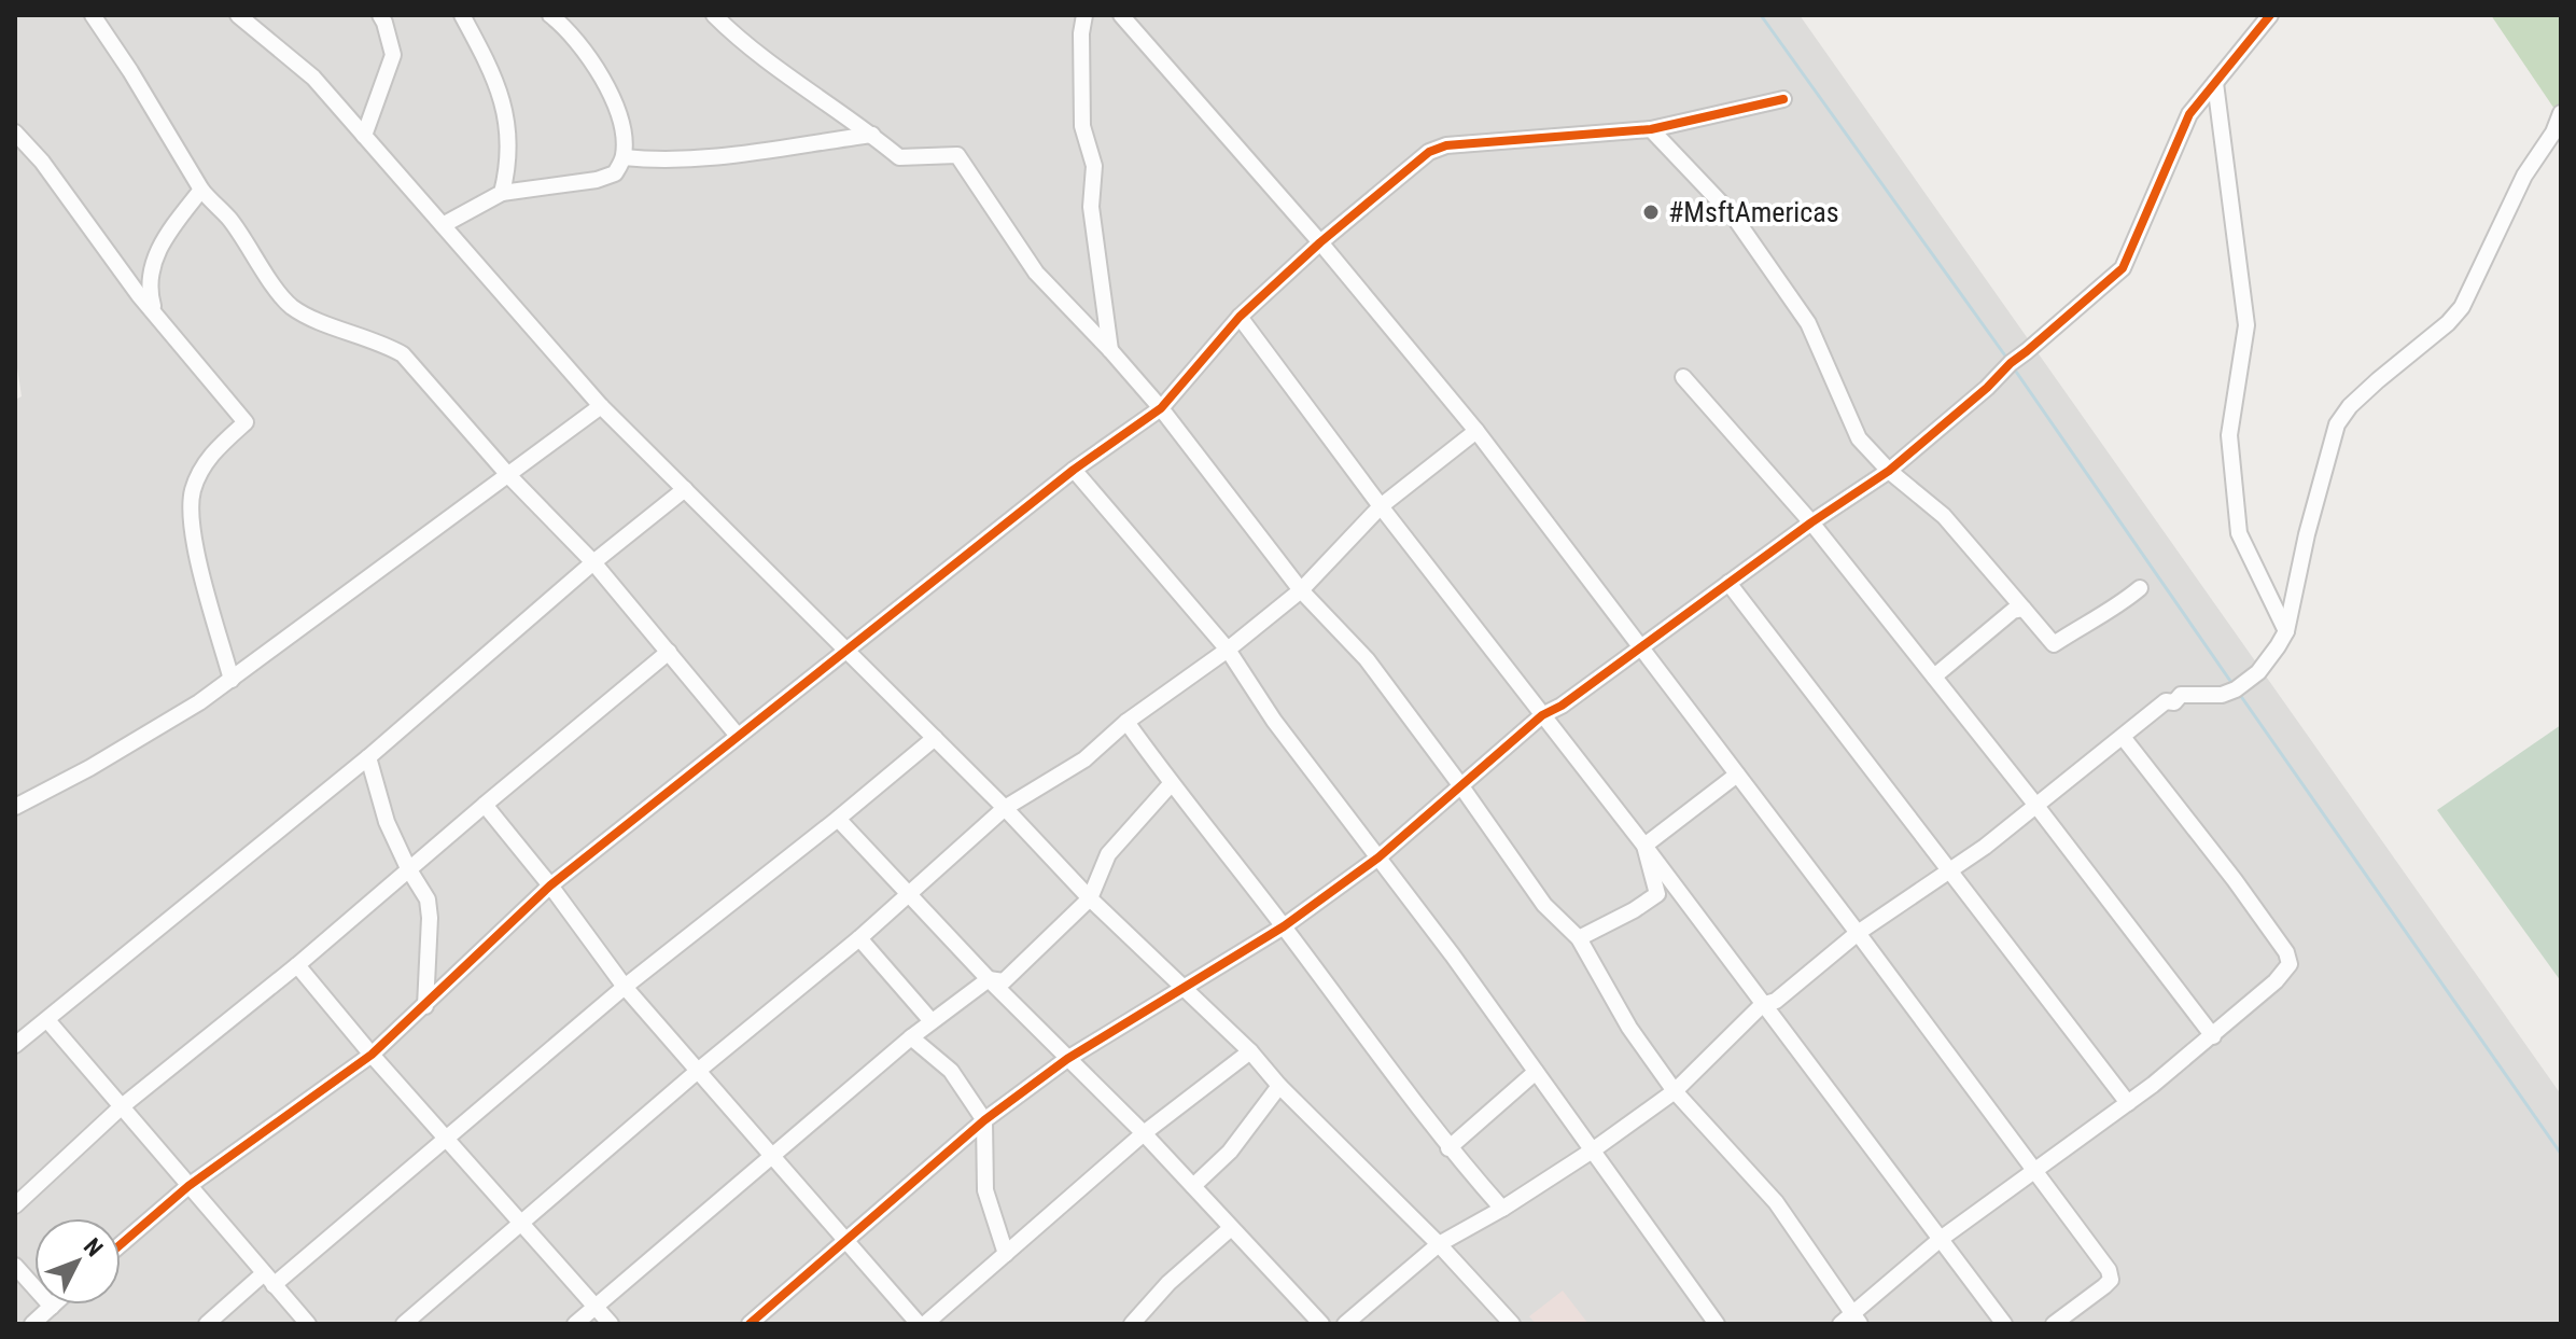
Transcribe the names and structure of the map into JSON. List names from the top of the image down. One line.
{"places":["#MsftAmericas"],"north":"top right"}
